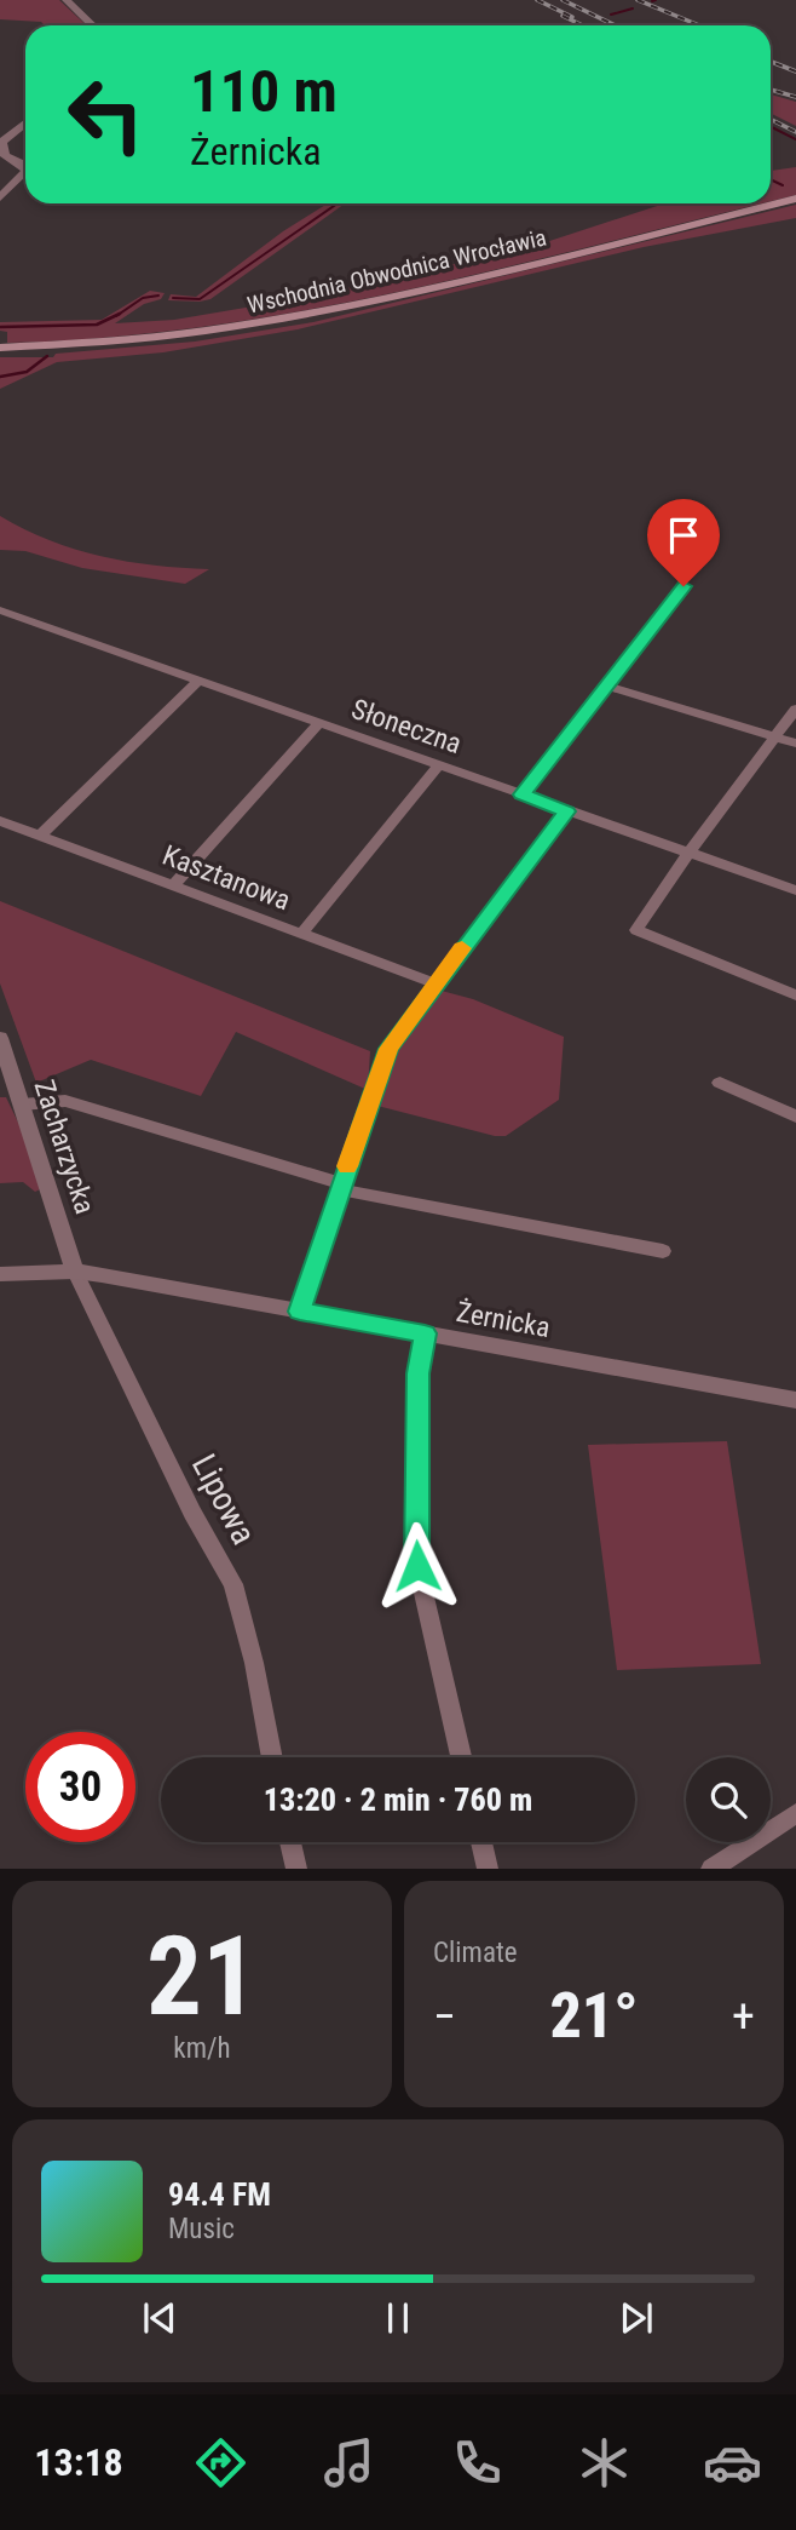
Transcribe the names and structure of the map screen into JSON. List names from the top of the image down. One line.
{"streets":{"main road":["Wschodnia Obwodnica Wrocławia"],"street":["Słoneczna","Kasztanowa","Zacharzycka","Żernicka","Lipowa"]},"crossings":[["Zacharzycka","Żernicka"],["Zacharzycka","Lipowa"],["Żernicka","Lipowa"]],"page":{"turn":["110 m","Żernicka"],"limit":"30","trip":"13:20 · 2 min · 760 m","tile":[["21","km/h"],"Climate"],"heat":["−","21°","+"],"song":["94.4 FM","Music"],"tabs":"13:18"}}
